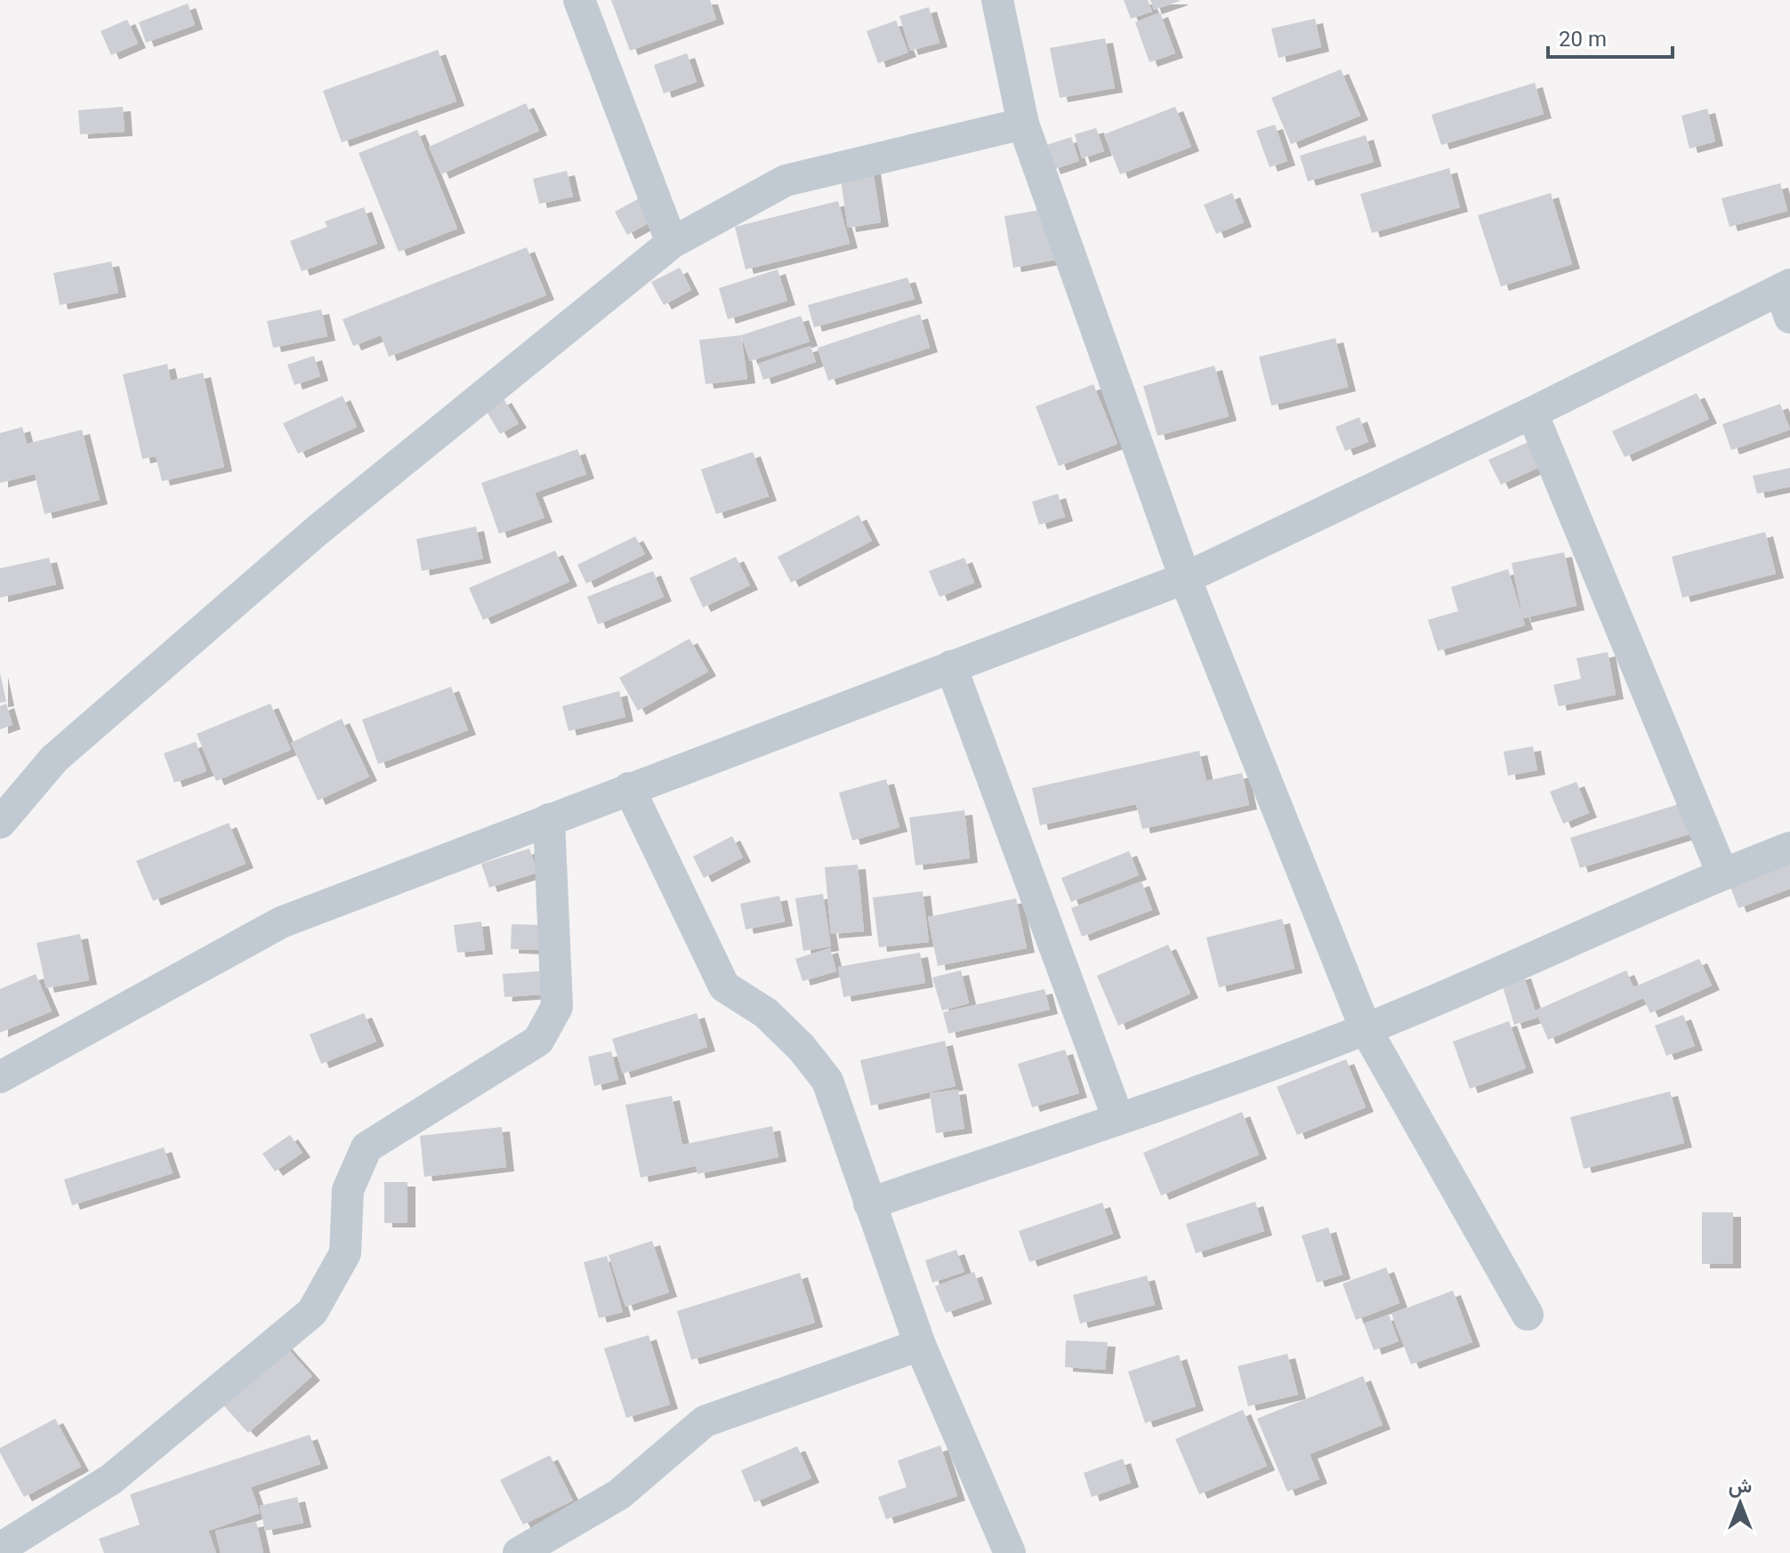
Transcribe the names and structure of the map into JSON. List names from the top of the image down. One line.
{"scale_bar":"20 m","north":"top"}
